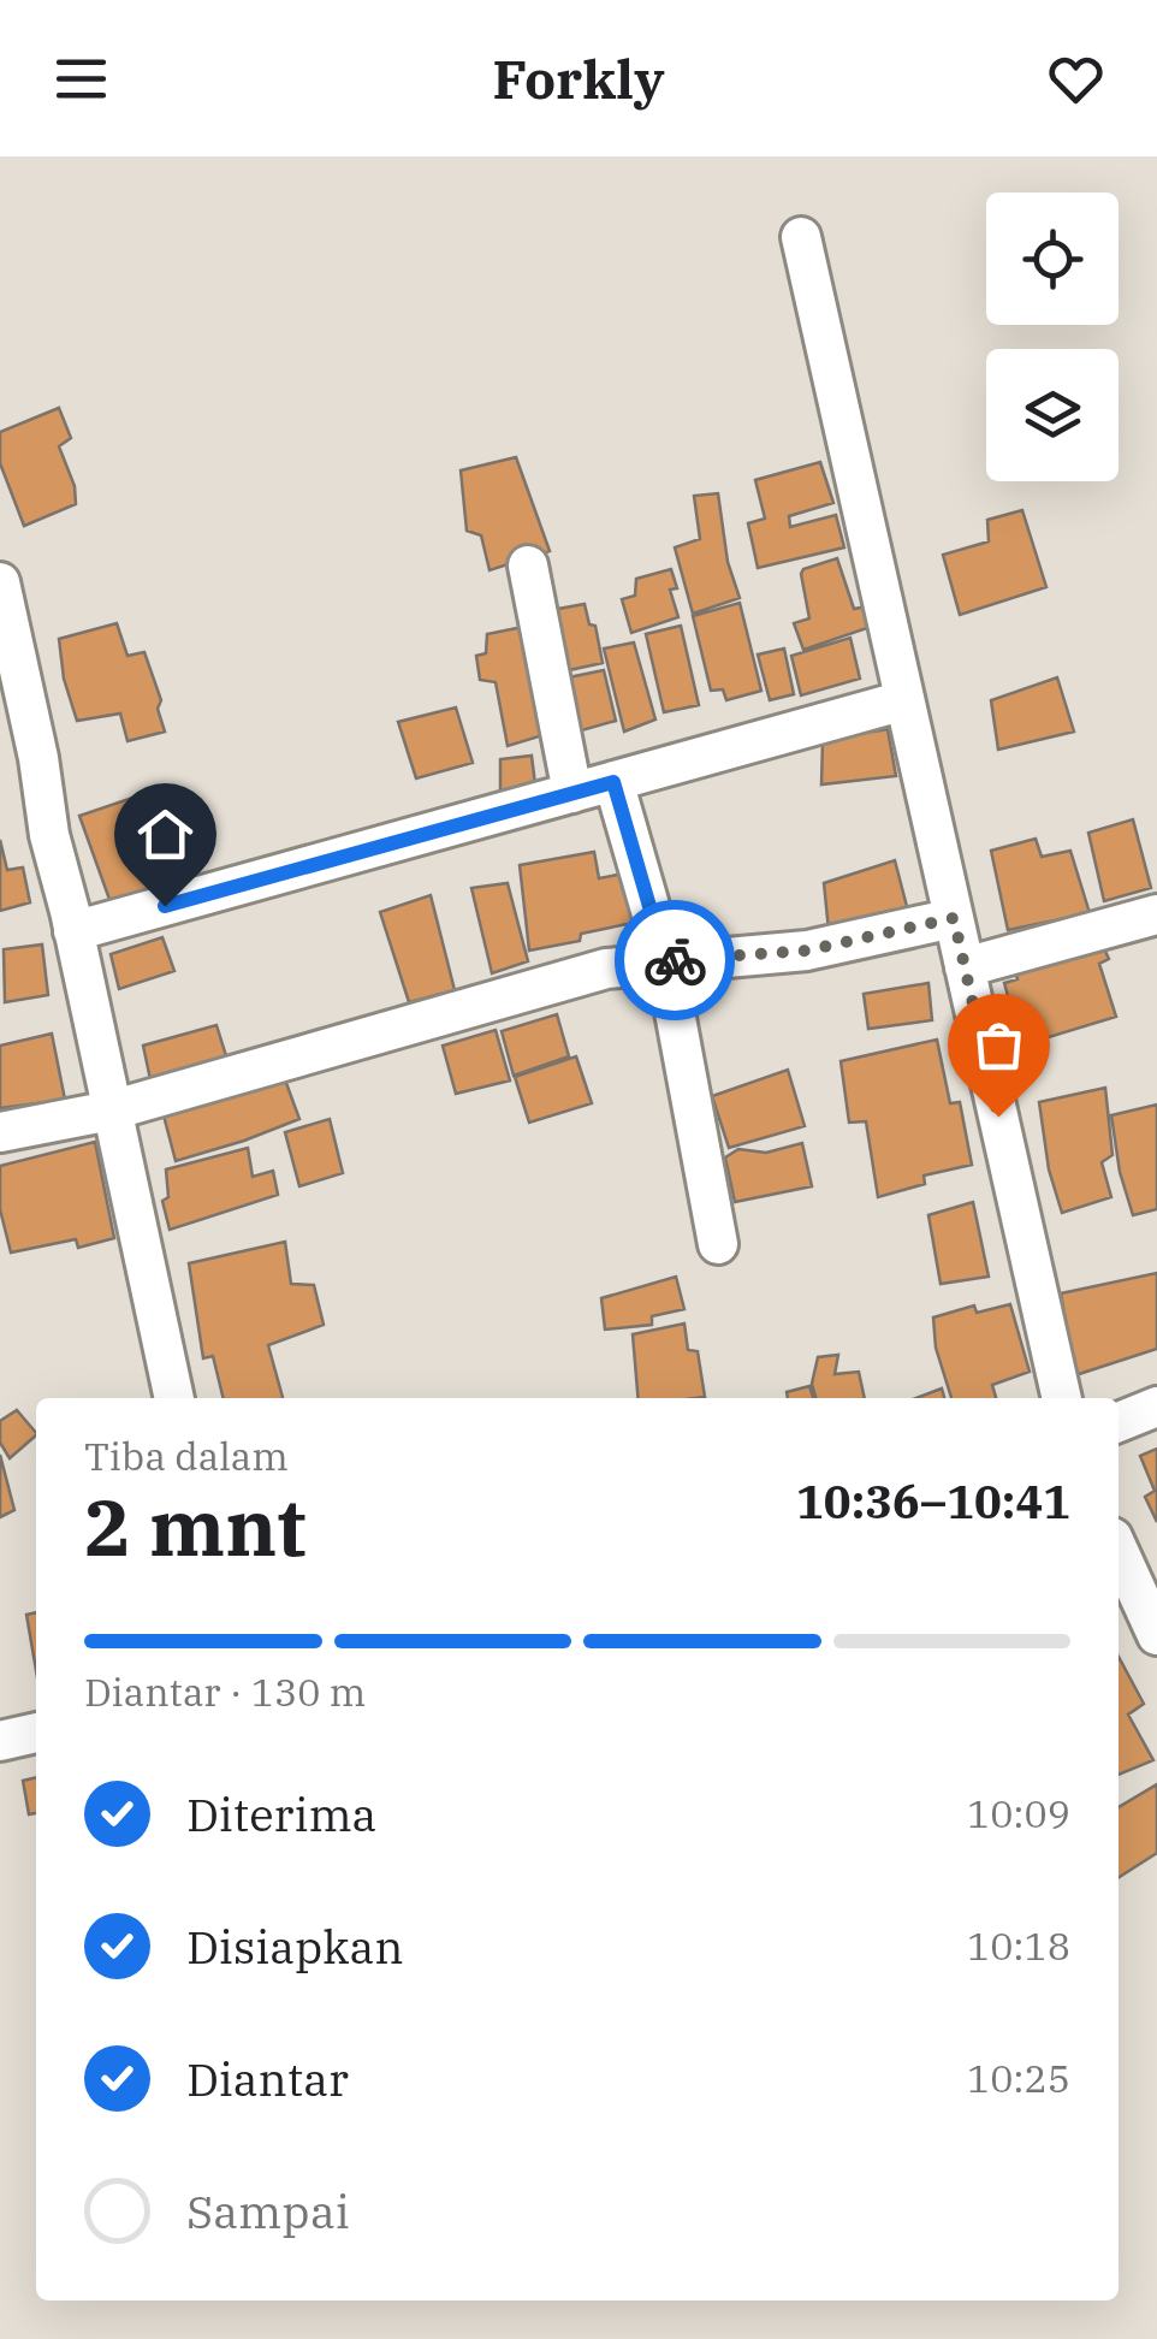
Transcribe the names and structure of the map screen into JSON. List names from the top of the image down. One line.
{"page":{"header":"Forkly","heading":["2 mnt","Tiba dalam","10:36–10:41"],"bar":"Diantar · 130 m","list":[["Diterima","10:09"],["Disiapkan","10:18"],["Diantar","10:25"],"Sampai"]}}
